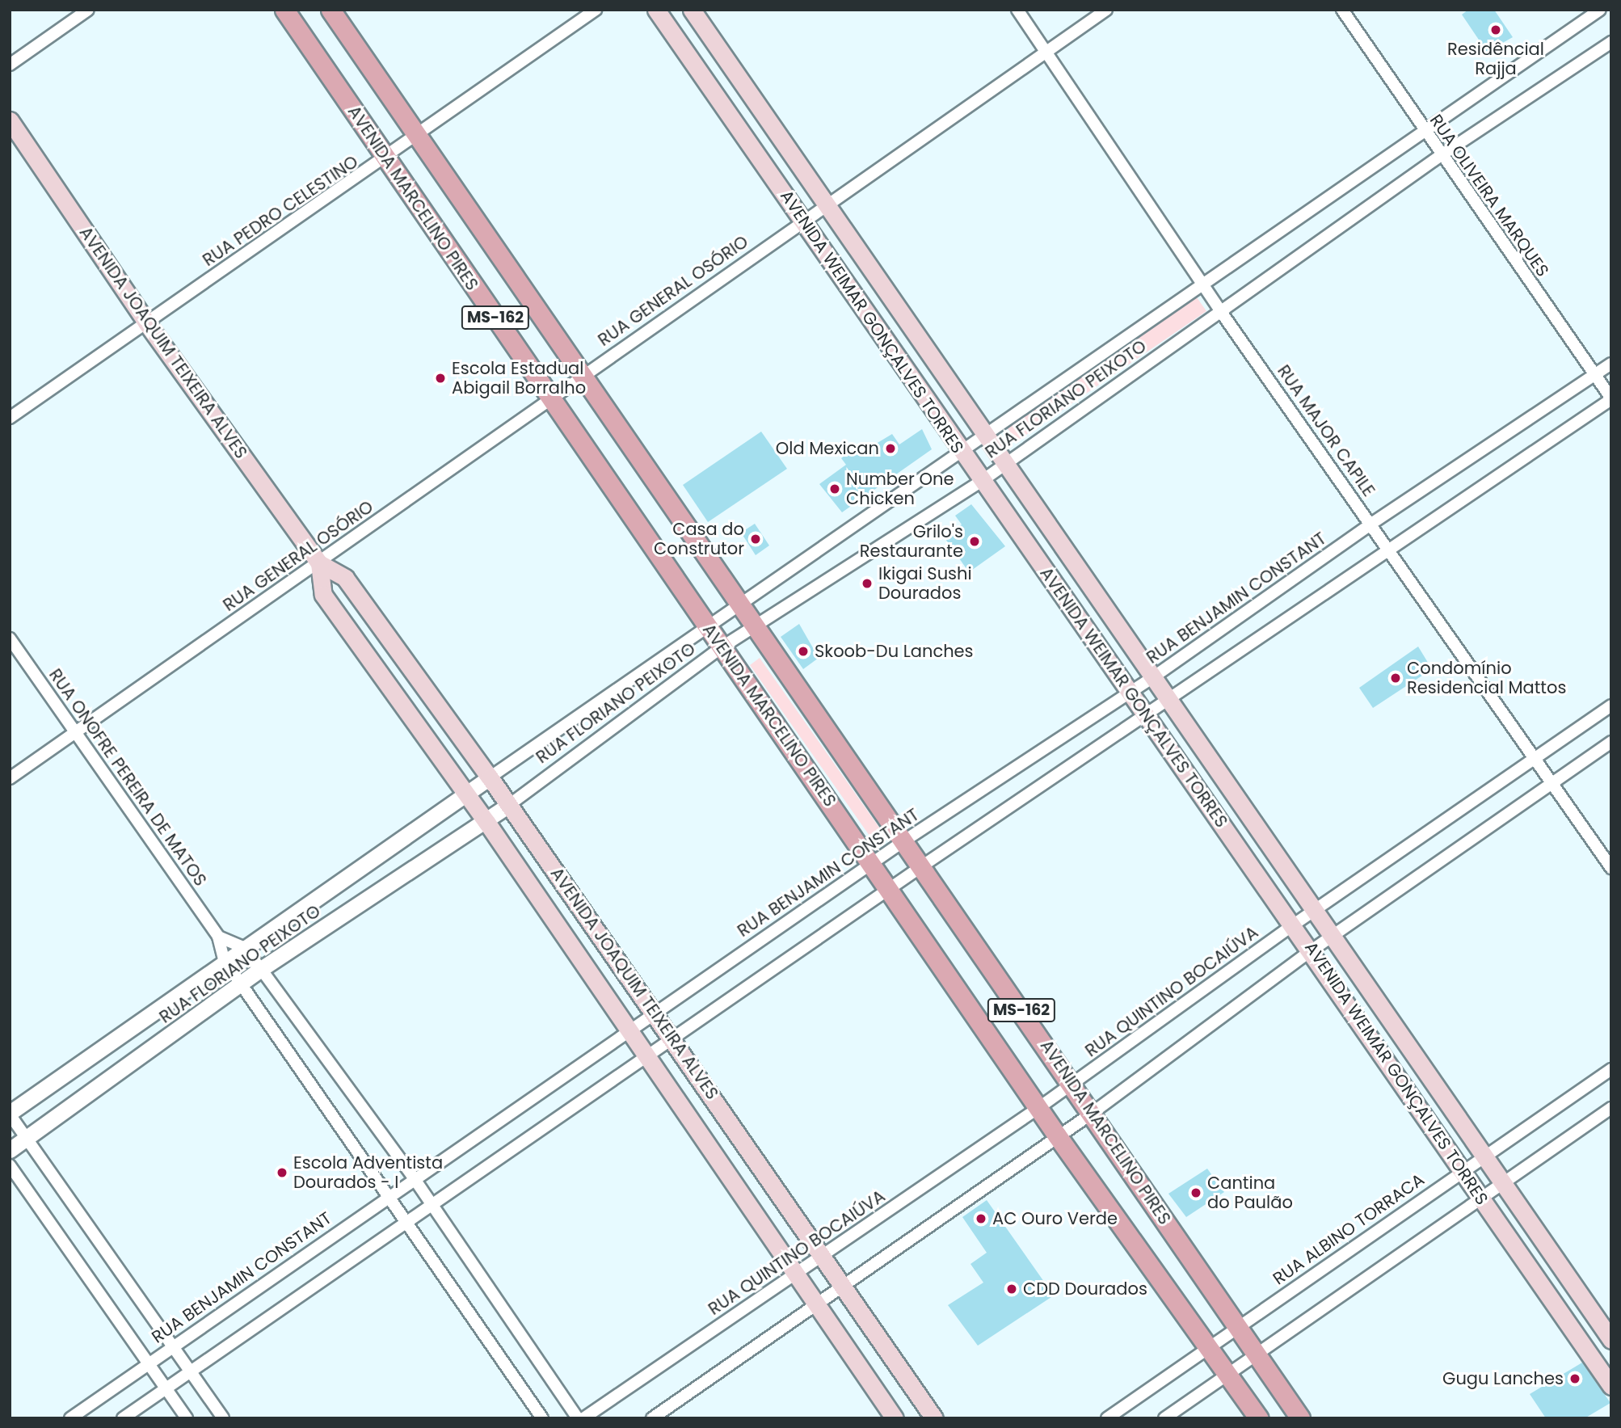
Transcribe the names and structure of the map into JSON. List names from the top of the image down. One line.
{"streets":{"main road":["AVENIDA MARCELINO PIRES","MS-162","AVENIDA WEIMAR GONÇALVES TORRES","AVENIDA JOAQUIM TEIXEIRA ALVES"],"street":["RUA OLIVEIRA MARQUES","RUA PEDRO CELESTINO","RUA GENERAL OSÓRIO","RUA FLORIANO PEIXOTO","RUA MAJOR CAPILE","RUA BENJAMIN CONSTANT","RUA ONOFRE PEREIRA DE MATOS","RUA QUINTINO BOCAIÚVA","RUA ALBINO TORRACA"]},"crossings":[["RUA OLIVEIRA MARQUES","RUA FLORIANO PEIXOTO"],["RUA OLIVEIRA MARQUES","RUA BENJAMIN CONSTANT"],["AVENIDA MARCELINO PIRES","RUA PEDRO CELESTINO"],["AVENIDA MARCELINO PIRES","RUA GENERAL OSÓRIO"],["AVENIDA MARCELINO PIRES","RUA FLORIANO PEIXOTO"],["AVENIDA MARCELINO PIRES","RUA BENJAMIN CONSTANT"],["AVENIDA MARCELINO PIRES","RUA QUINTINO BOCAIÚVA"],["AVENIDA MARCELINO PIRES","RUA ALBINO TORRACA"],["RUA PEDRO CELESTINO","AVENIDA JOAQUIM TEIXEIRA ALVES"],["RUA GENERAL OSÓRIO","AVENIDA WEIMAR GONÇALVES TORRES"],["RUA GENERAL OSÓRIO","AVENIDA JOAQUIM TEIXEIRA ALVES"],["RUA GENERAL OSÓRIO","RUA MAJOR CAPILE"],["RUA GENERAL OSÓRIO","RUA ONOFRE PEREIRA DE MATOS"],["AVENIDA WEIMAR GONÇALVES TORRES","RUA FLORIANO PEIXOTO"],["AVENIDA WEIMAR GONÇALVES TORRES","RUA BENJAMIN CONSTANT"],["AVENIDA WEIMAR GONÇALVES TORRES","RUA QUINTINO BOCAIÚVA"],["AVENIDA WEIMAR GONÇALVES TORRES","RUA ALBINO TORRACA"],["AVENIDA JOAQUIM TEIXEIRA ALVES","RUA FLORIANO PEIXOTO"],["AVENIDA JOAQUIM TEIXEIRA ALVES","RUA BENJAMIN CONSTANT"],["AVENIDA JOAQUIM TEIXEIRA ALVES","RUA QUINTINO BOCAIÚVA"],["RUA FLORIANO PEIXOTO","RUA MAJOR CAPILE"],["RUA FLORIANO PEIXOTO","RUA ONOFRE PEREIRA DE MATOS"],["RUA MAJOR CAPILE","RUA BENJAMIN CONSTANT"],["RUA MAJOR CAPILE","RUA QUINTINO BOCAIÚVA"],["RUA BENJAMIN CONSTANT","RUA ONOFRE PEREIRA DE MATOS"]],"places":["Residêncial Rajja","Escola Estadual Abigail Borralho","Old Mexican","Number One Chicken","Casa do Construtor","Grilo's Restaurante","Ikigai Sushi Dourados","Skoob-Du Lanches","Condomínio Residencial Mattos","Escola Adventista Dourados - I","Cantina do Paulão","AC Ouro Verde","CDD Dourados","Gugu Lanches"]}
